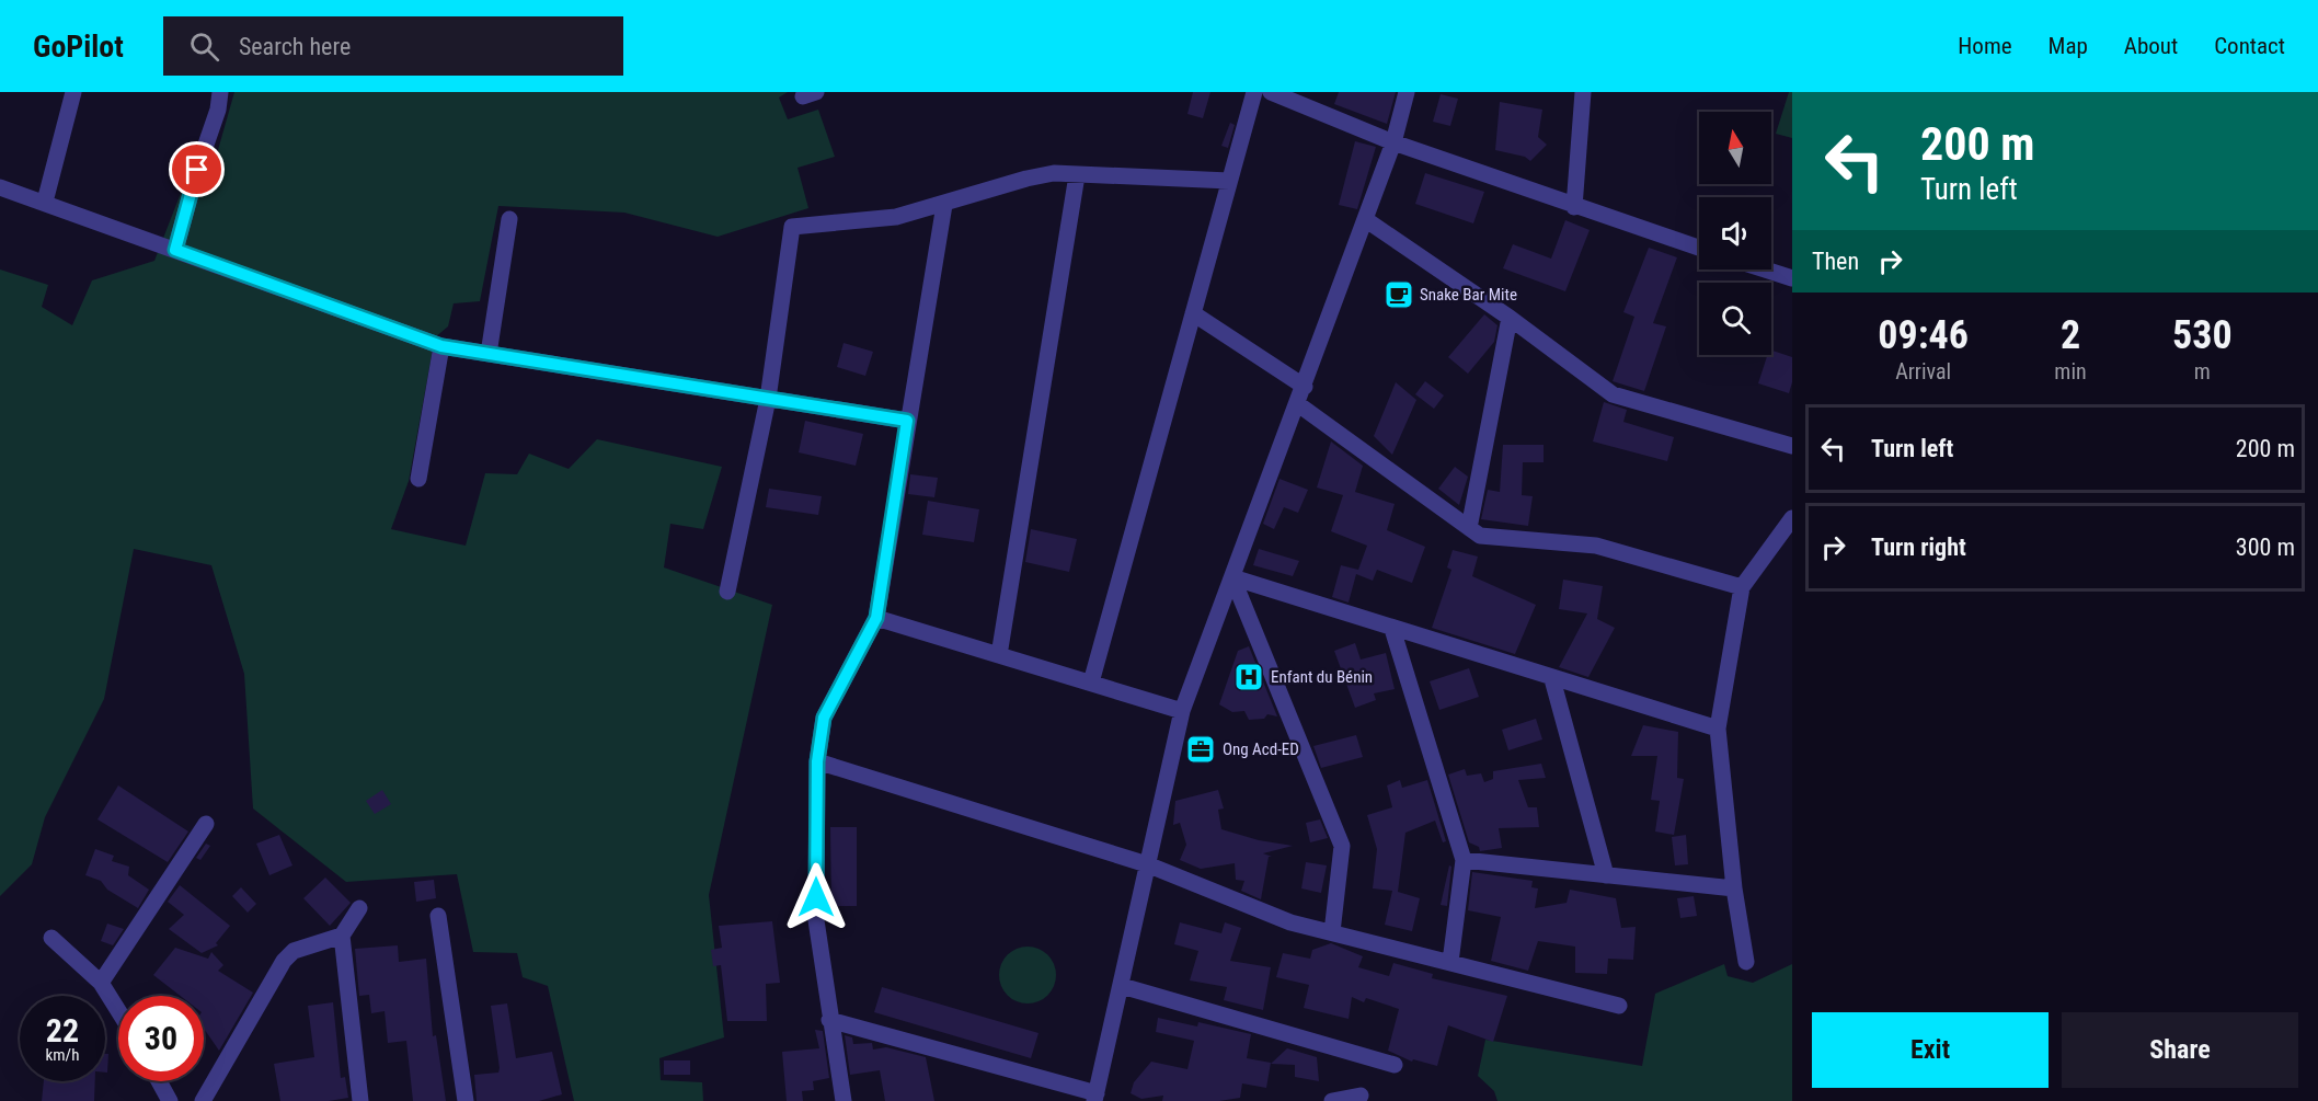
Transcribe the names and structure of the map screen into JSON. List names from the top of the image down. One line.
{"places":{"cafe":["Snake Bar Mite"],"hospital":["Enfant du Bénin"],"office":["Ong Acd-ED"]},"north":"top","page":{"header":"GoPilot","search":"Search here","nav":["Home","Map","About","Contact"],"turn":["200 m","Turn left"],"then":"Then","eta":["09:46","Arrival","2","min","530","m"],"list":[{"name":"Turn left","value":"200 m"},{"name":"Turn right","value":"300 m"}],"speed":"22 km/h","limit":"30","buttons":["Exit","Share"]}}
